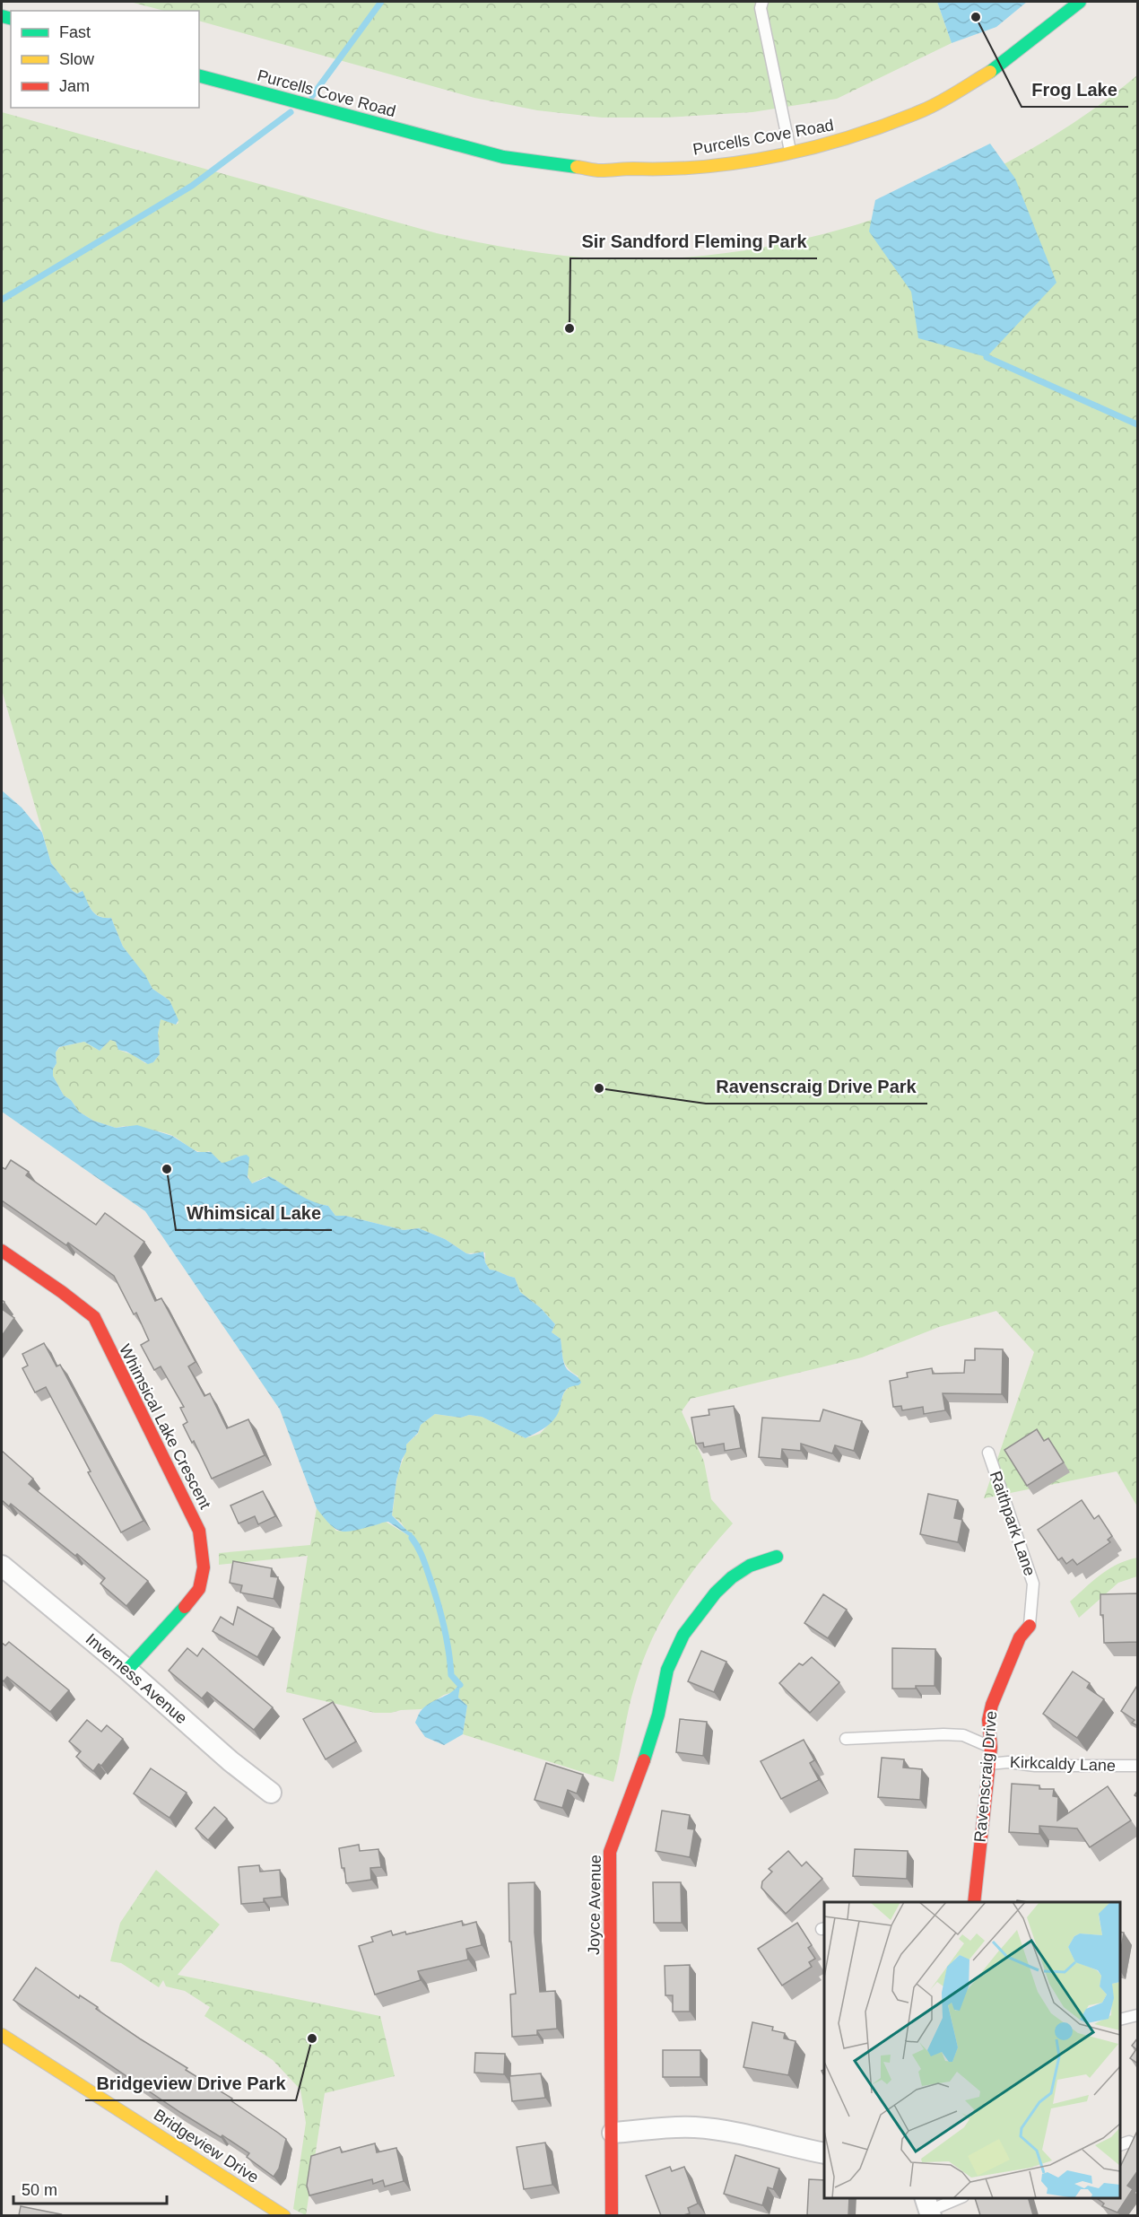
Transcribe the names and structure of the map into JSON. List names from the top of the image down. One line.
{"streets":{"street":["Purcells Cove Road","Whimsical Lake Crescent","Inverness Avenue","Ravenscraig Drive","Joyce Avenue","Bridgeview Drive"],"lane":["Raithpark Lane","Kirkcaldy Lane"]},"crossings":[["Whimsical Lake Crescent","Inverness Avenue"],["Raithpark Lane","Ravenscraig Drive"],["Kirkcaldy Lane","Ravenscraig Drive"]],"places":["Frog Lake","Sir Sandford Fleming Park","Ravenscraig Drive Park","Whimsical Lake","Bridgeview Drive Park"],"legend":["Fast","Slow","Jam"],"scale_bar":"50 m"}
